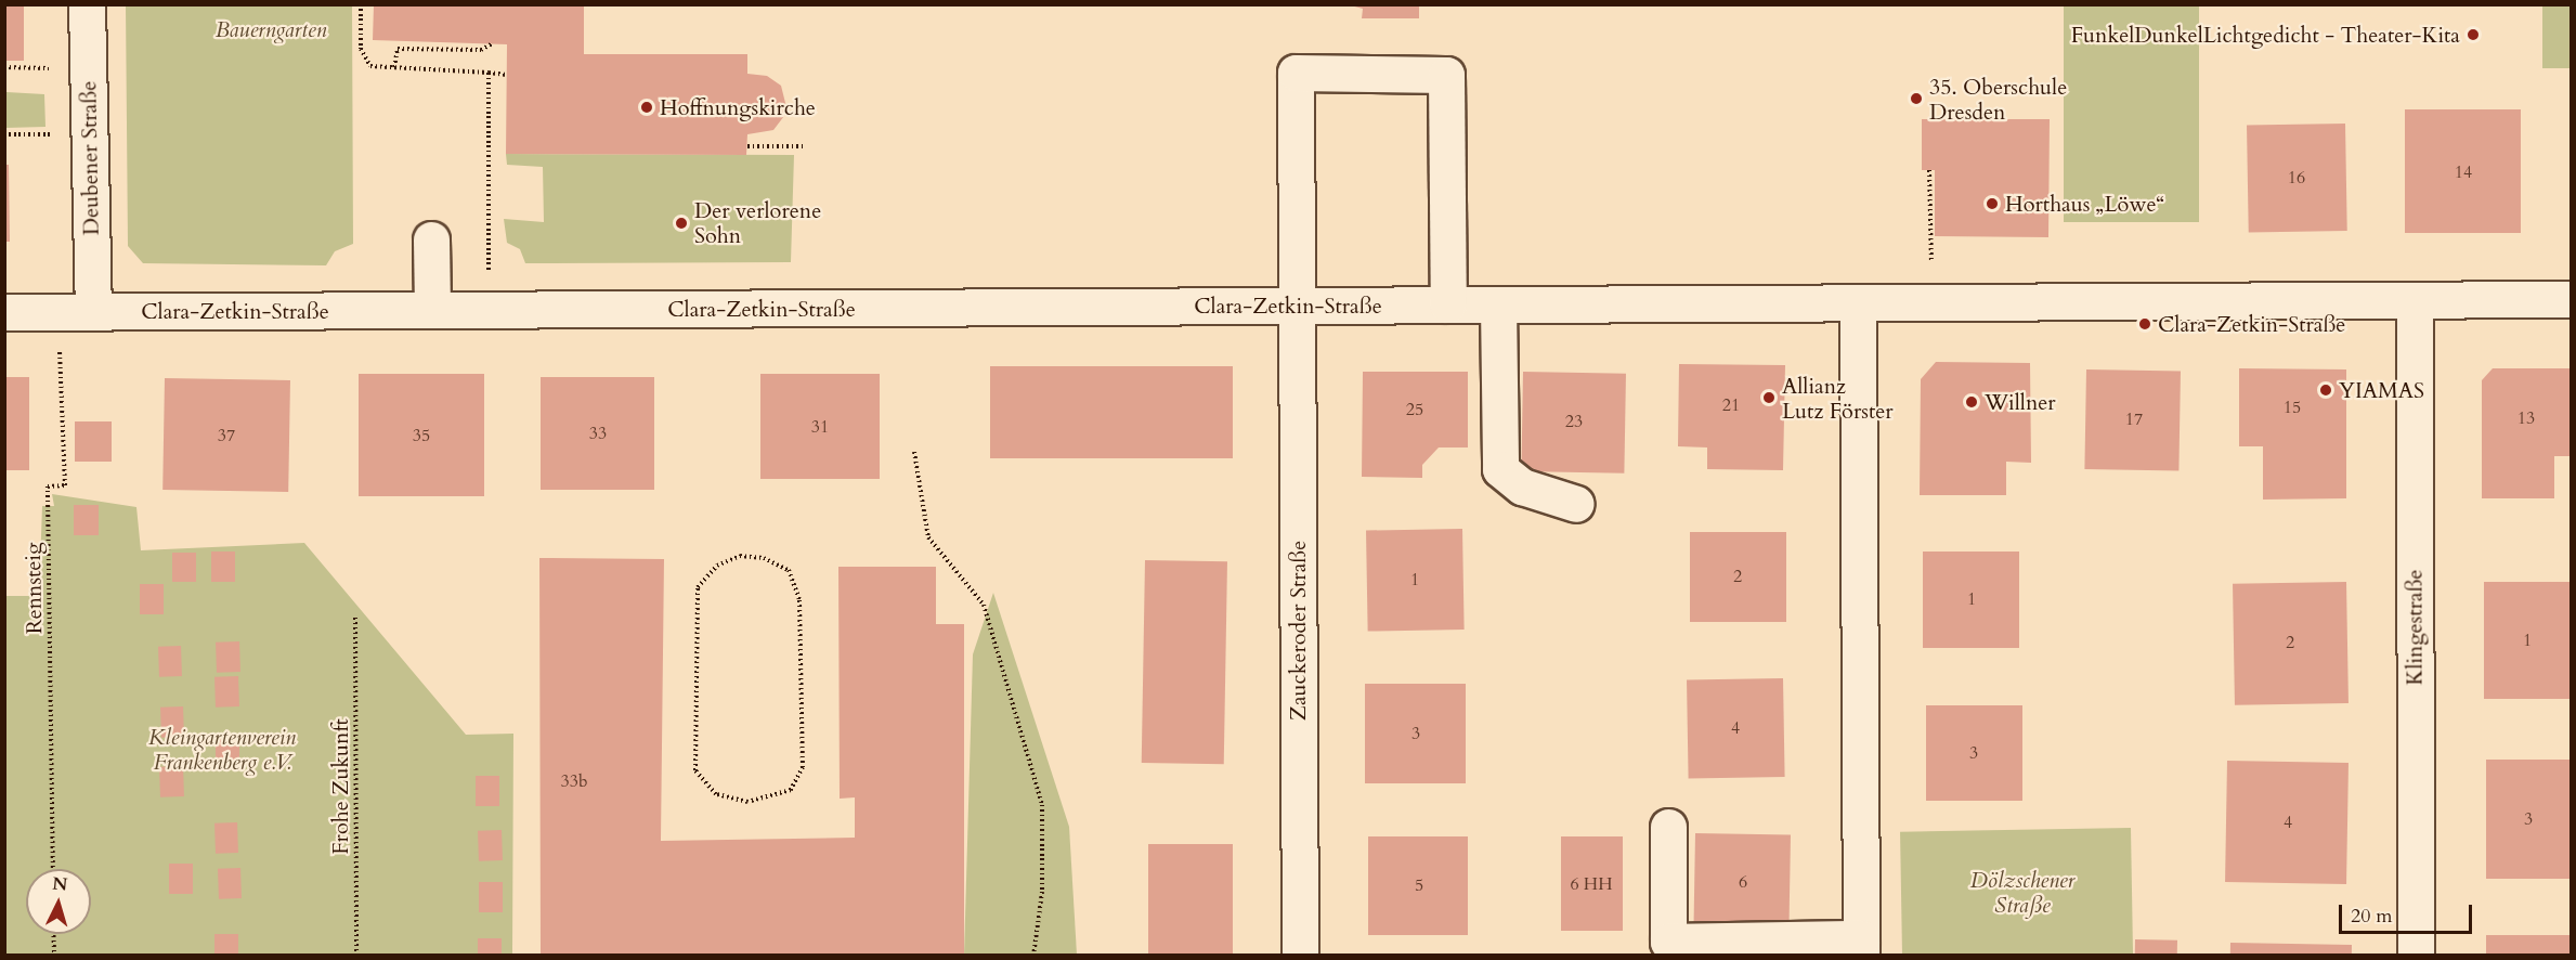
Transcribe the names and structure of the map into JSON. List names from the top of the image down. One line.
{"streets":{"street":["Deubener Straße","Clara-Zetkin-Straße","Klingestraße","Zauckeroder Straße"],"path":["Rennsteig","Frohe Zukunft"]},"crossings":[["Deubener Straße","Clara-Zetkin-Straße"],["Deubener Straße","Rennsteig"],["Clara-Zetkin-Straße","Rennsteig"],["Clara-Zetkin-Straße","Klingestraße"],["Clara-Zetkin-Straße","Zauckeroder Straße"]],"parks":["Bauerngarten","Kleingartenverein Frankenberg e.V.","Dölzschener Straße"],"places":["FunkelDunkelLichtgedicht - Theater-Kita","35. Oberschule Dresden","Hoffnungskirche","Horthaus „Löwe“","Der verlorene Sohn","Clara-Zetkin-Straße","YIAMAS","Allianz Lutz Förster","Willner"],"house_numbers":["14","16","21","15","25","13","17","23","31","33","37","35","2","1","1","1","2","4","3","3","33b","3","4","6","6 HH","5"],"scale_bar":"20 m","north":"top"}
